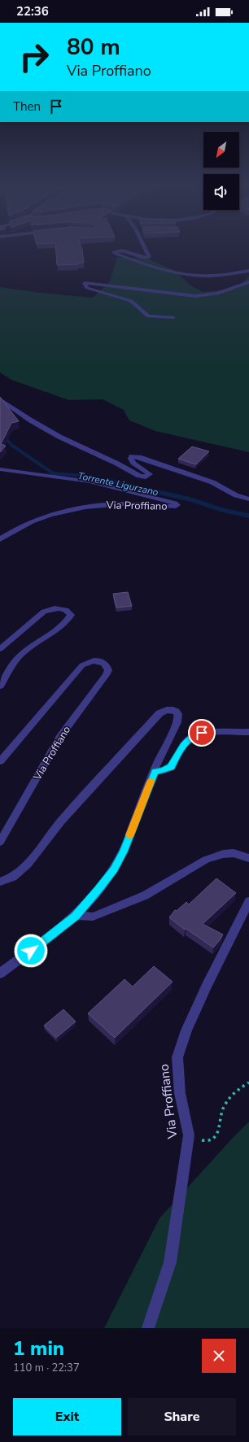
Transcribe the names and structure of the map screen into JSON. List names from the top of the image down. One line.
{"streets":{"street":["Via Proffiano"]},"water":["Torrente Ligurzano"],"north":"bottom left","page":{"status":"22:36","turn":["80 m","Via Proffiano"],"then":"Then","heading":["1 min","110 m · 22:37"],"buttons":["Exit","Share"]}}
